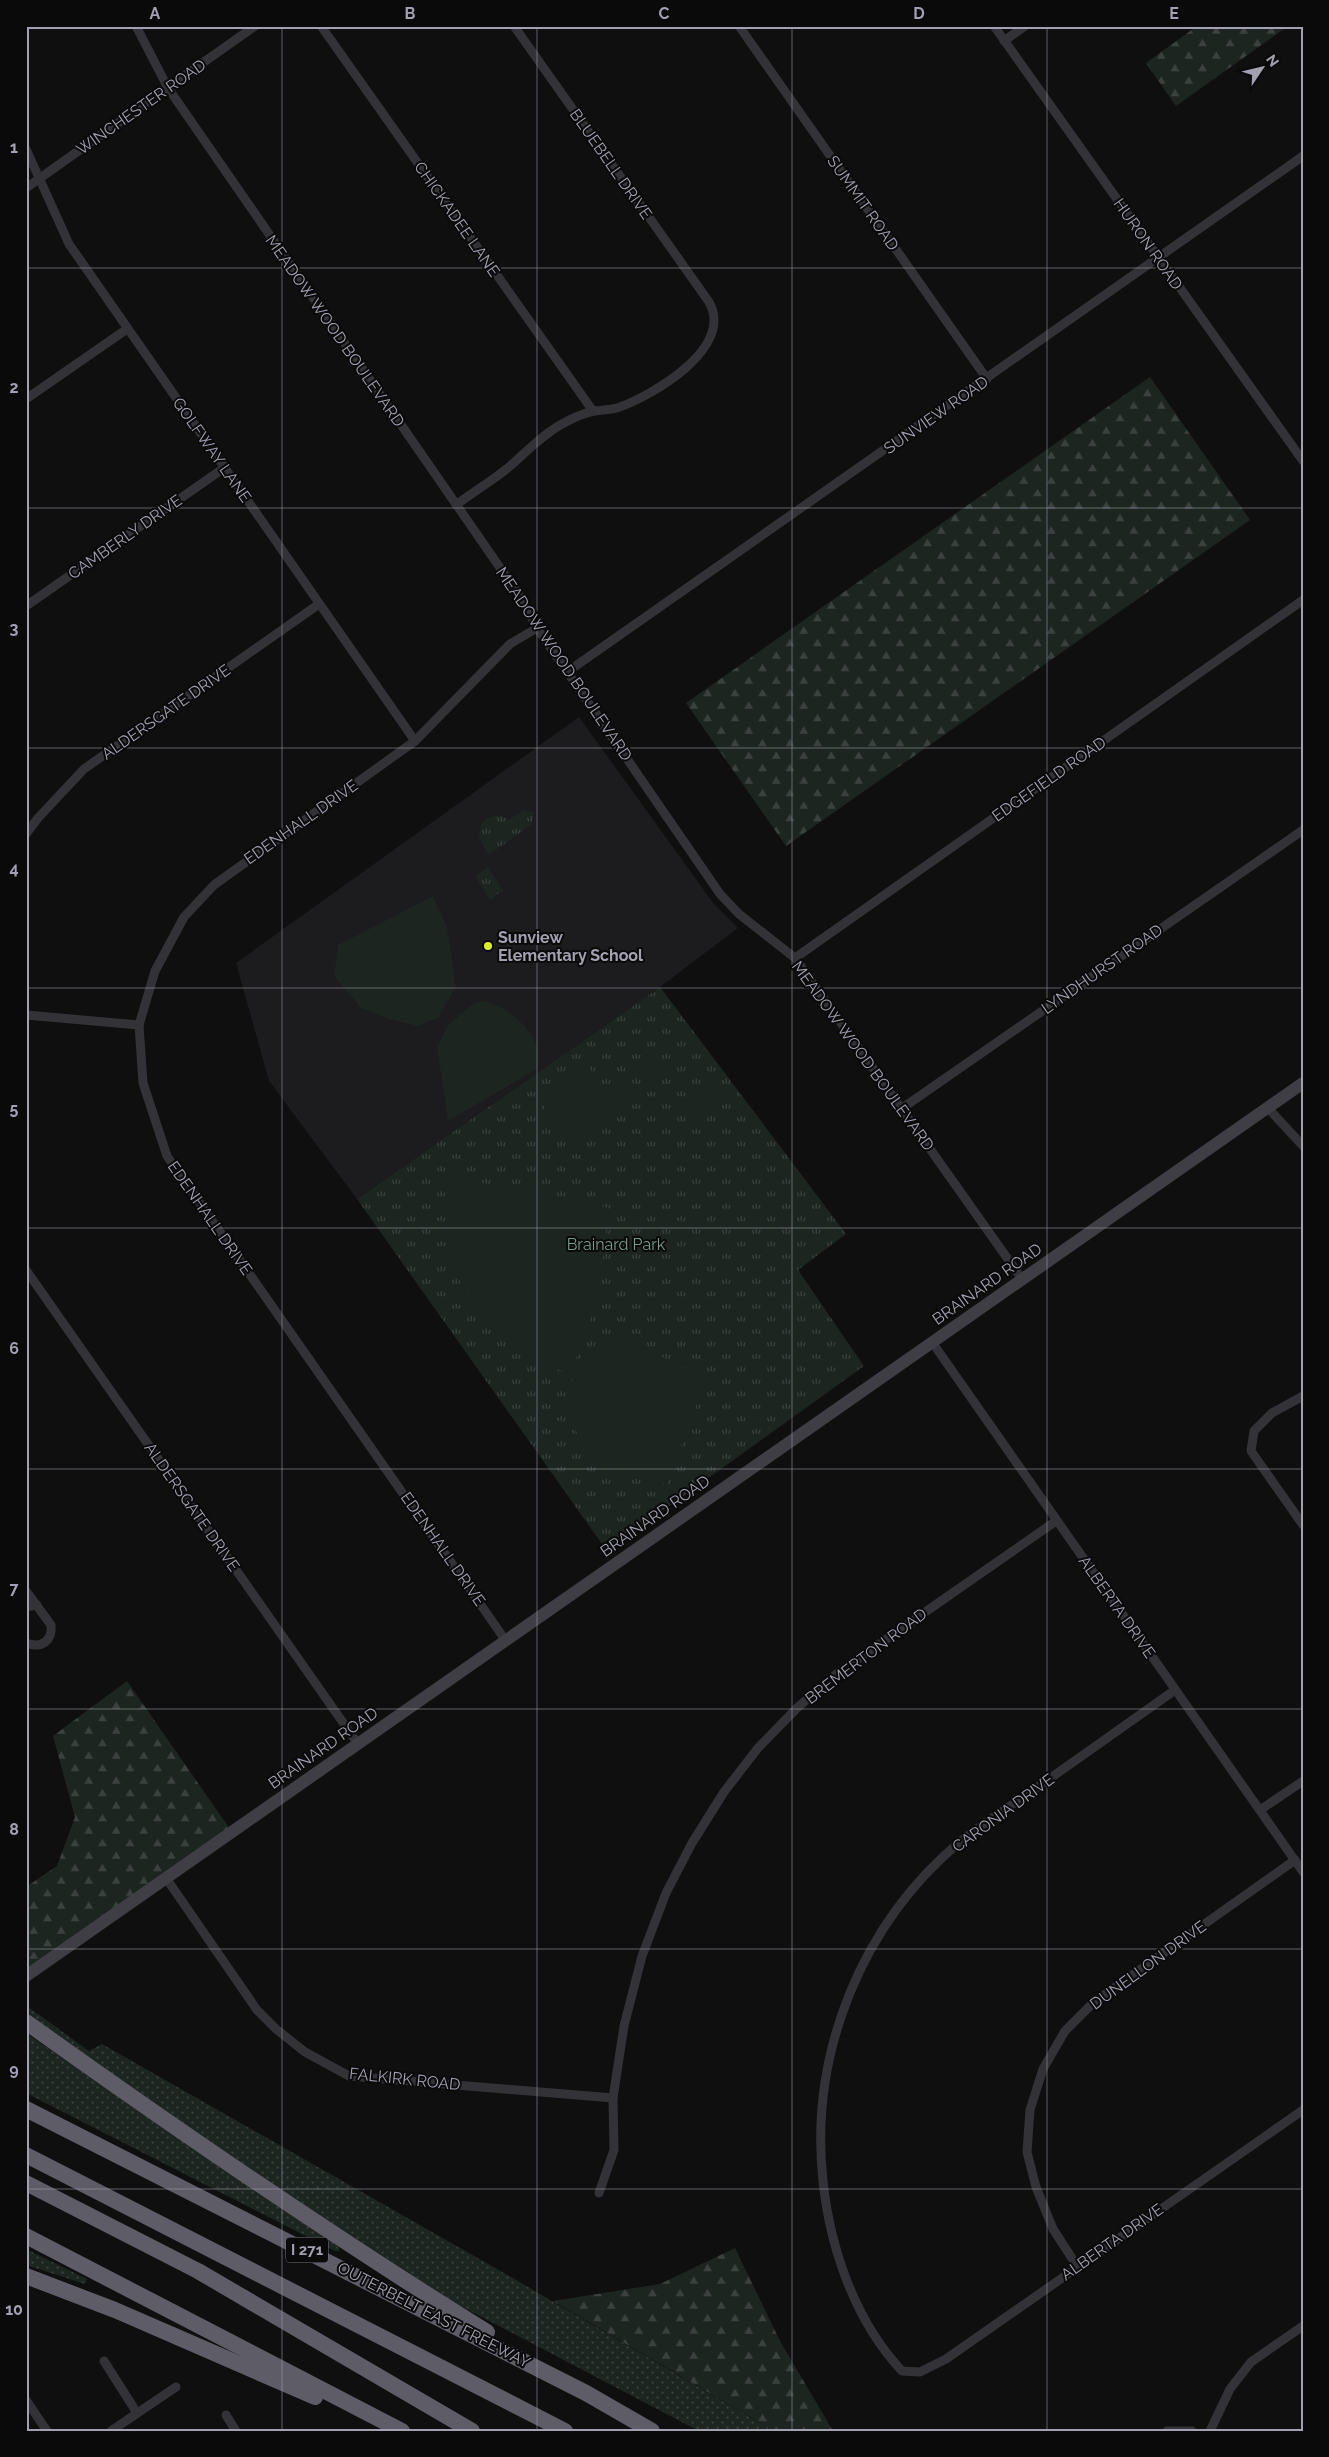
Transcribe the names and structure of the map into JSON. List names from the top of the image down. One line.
{"streets":{"highway":["I 271","OUTERBELT EAST FREEWAY"],"main road":["BRAINARD ROAD"],"street":["WINCHESTER ROAD","BLUEBELL DRIVE","SUMMIT ROAD","CHICKADEE LANE","HURON ROAD","MEADOW WOOD BOULEVARD","SUNVIEW ROAD","GOLFWAY LANE","CAMBERLY DRIVE","ALDERSGATE DRIVE","EDGEFIELD ROAD","EDENHALL DRIVE","LYNDHURST ROAD","ALBERTA DRIVE","BREMERTON ROAD","CARONIA DRIVE","DUNELLON DRIVE","FALKIRK ROAD"]},"crossings":[["WINCHESTER ROAD","MEADOW WOOD BOULEVARD"],["WINCHESTER ROAD","GOLFWAY LANE"],["BLUEBELL DRIVE","CHICKADEE LANE"],["SUMMIT ROAD","SUNVIEW ROAD"],["HURON ROAD","SUNVIEW ROAD"],["MEADOW WOOD BOULEVARD","SUNVIEW ROAD"],["MEADOW WOOD BOULEVARD","EDGEFIELD ROAD"],["MEADOW WOOD BOULEVARD","EDENHALL DRIVE"],["MEADOW WOOD BOULEVARD","LYNDHURST ROAD"],["MEADOW WOOD BOULEVARD","BRAINARD ROAD"],["GOLFWAY LANE","CAMBERLY DRIVE"],["GOLFWAY LANE","ALDERSGATE DRIVE"],["GOLFWAY LANE","EDENHALL DRIVE"],["ALDERSGATE DRIVE","BRAINARD ROAD"],["EDENHALL DRIVE","BRAINARD ROAD"],["BRAINARD ROAD","ALBERTA DRIVE"],["BRAINARD ROAD","FALKIRK ROAD"],["ALBERTA DRIVE","BREMERTON ROAD"],["ALBERTA DRIVE","CARONIA DRIVE"],["ALBERTA DRIVE","DUNELLON DRIVE"],["BREMERTON ROAD","FALKIRK ROAD"]],"parks":["Brainard Park"],"places":["Sunview Elementary School"],"north":"top right","grid":{"columns":["A","B","C","D","E"],"rows":["1","2","3","4","5","6","7","8","9","10"]}}
